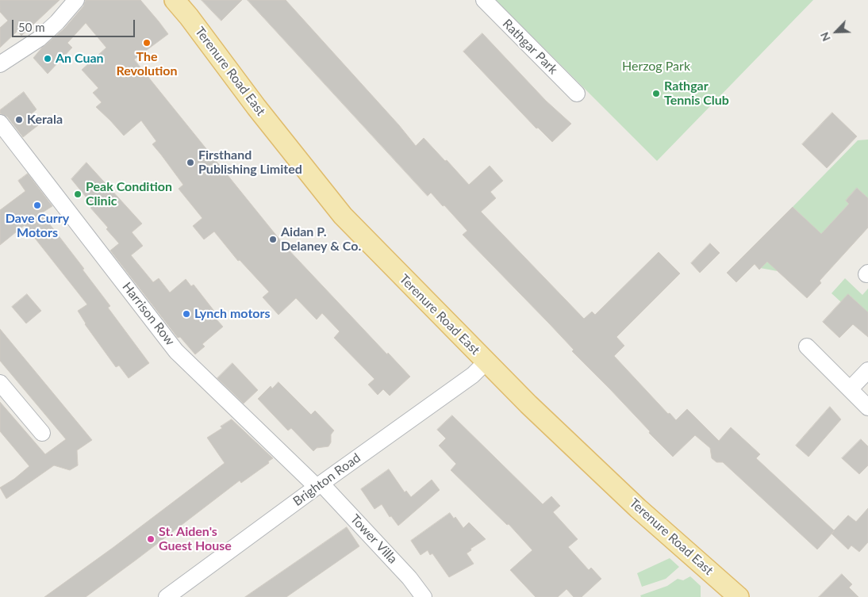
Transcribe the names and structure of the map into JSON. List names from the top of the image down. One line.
{"streets":{"main road":["Terenure Road East"],"street":["Rathgar Park","Harrison Row","Brighton Road","Tower Villa"]},"crossings":[["Terenure Road East","Brighton Road"],["Harrison Row","Brighton Road"],["Harrison Row","Tower Villa"],["Brighton Road","Tower Villa"]],"parks":["Herzog Park"],"places":["The Revolution","An Cuan","Rathgar Tennis Club","Kerala","Firsthand Publishing Limited","Peak Condition Clinic","Dave Curry Motors","Aidan P. Delaney & Co.","Lynch motors","St. Aiden's Guest House"],"scale_bar":"50 m","north":"bottom left"}
